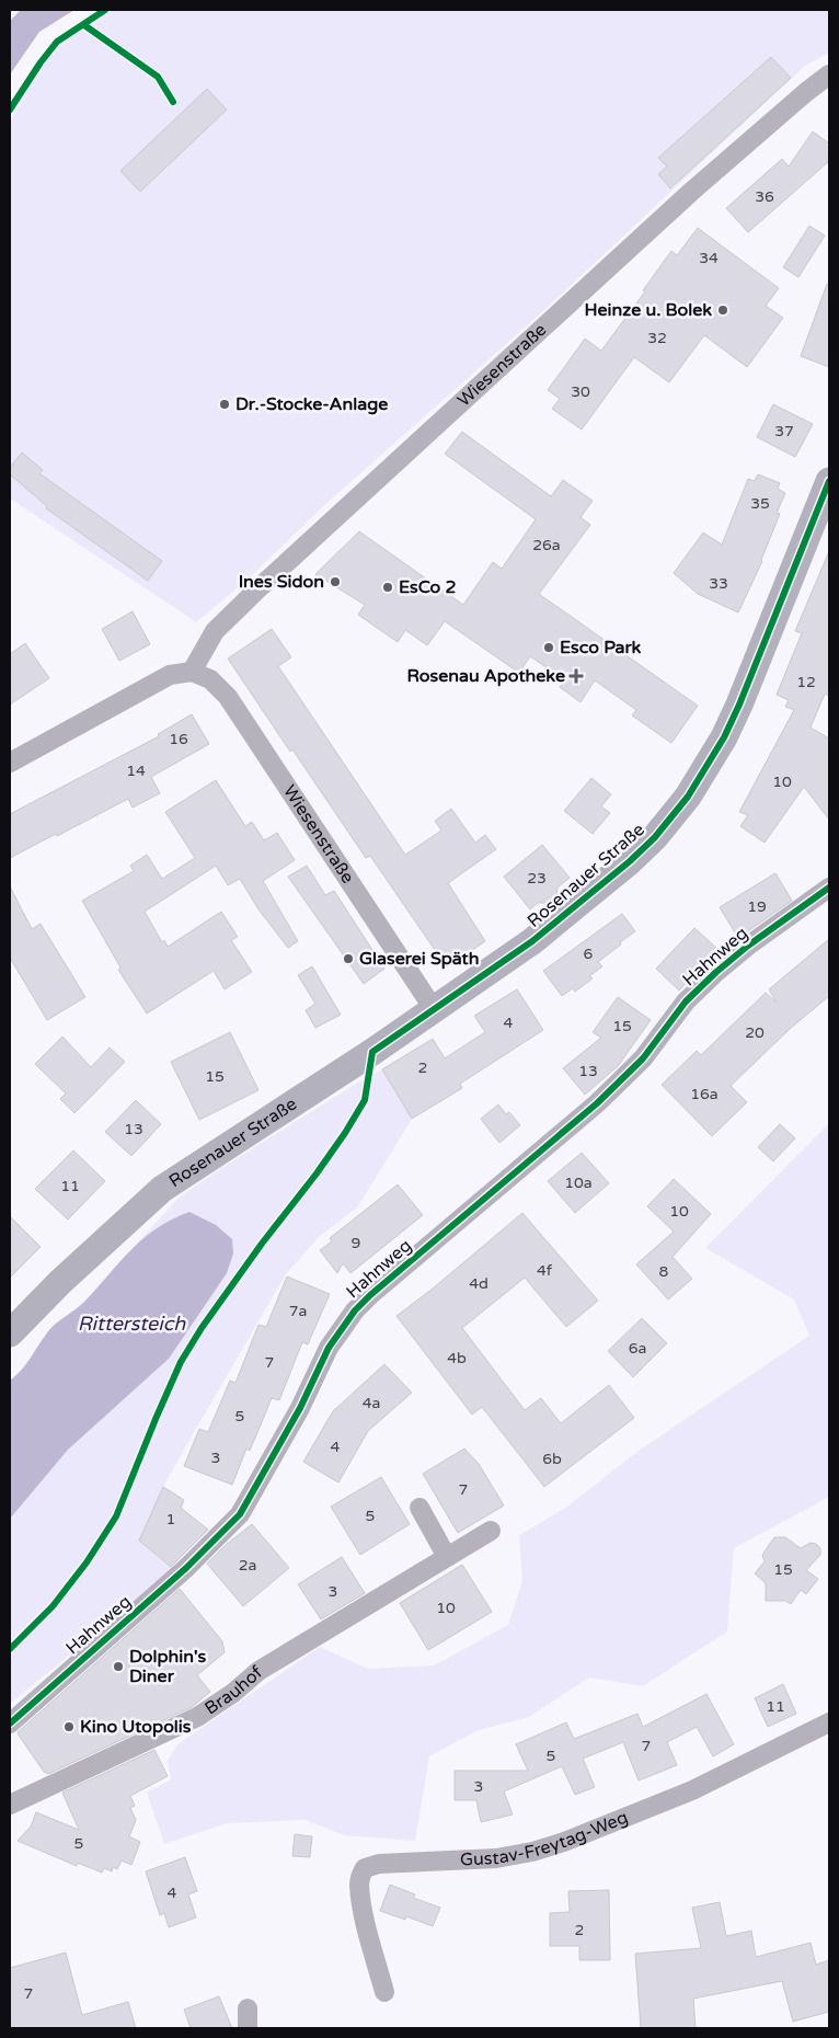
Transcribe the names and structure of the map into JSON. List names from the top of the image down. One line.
{"streets":{"street":["Wiesenstraße","Rosenauer Straße","Hahnweg","Brauhof","Gustav-Freytag-Weg"]},"crossings":[["Wiesenstraße","Rosenauer Straße"]],"water":["Rittersteich"],"places":{"other":["Heinze u. Bolek","Dr.-Stocke-Anlage","Ines Sidon","EsCo 2","Esco Park","Glaserei Späth","Dolphin's Diner","Kino Utopolis"],"health":["Rosenau Apotheke"]},"house_numbers":["36","34","32","30","37","35","26a","33","12","16","14","10","23","19","6","4","15","20","2","13","15","16a","13","10a","11","10","9","4f","8","4d","7a","6a","4b","7","4a","5","4","3","6b","7","5","1","2a","15","3","10","11","7","5","3","5","4","2","7"]}
